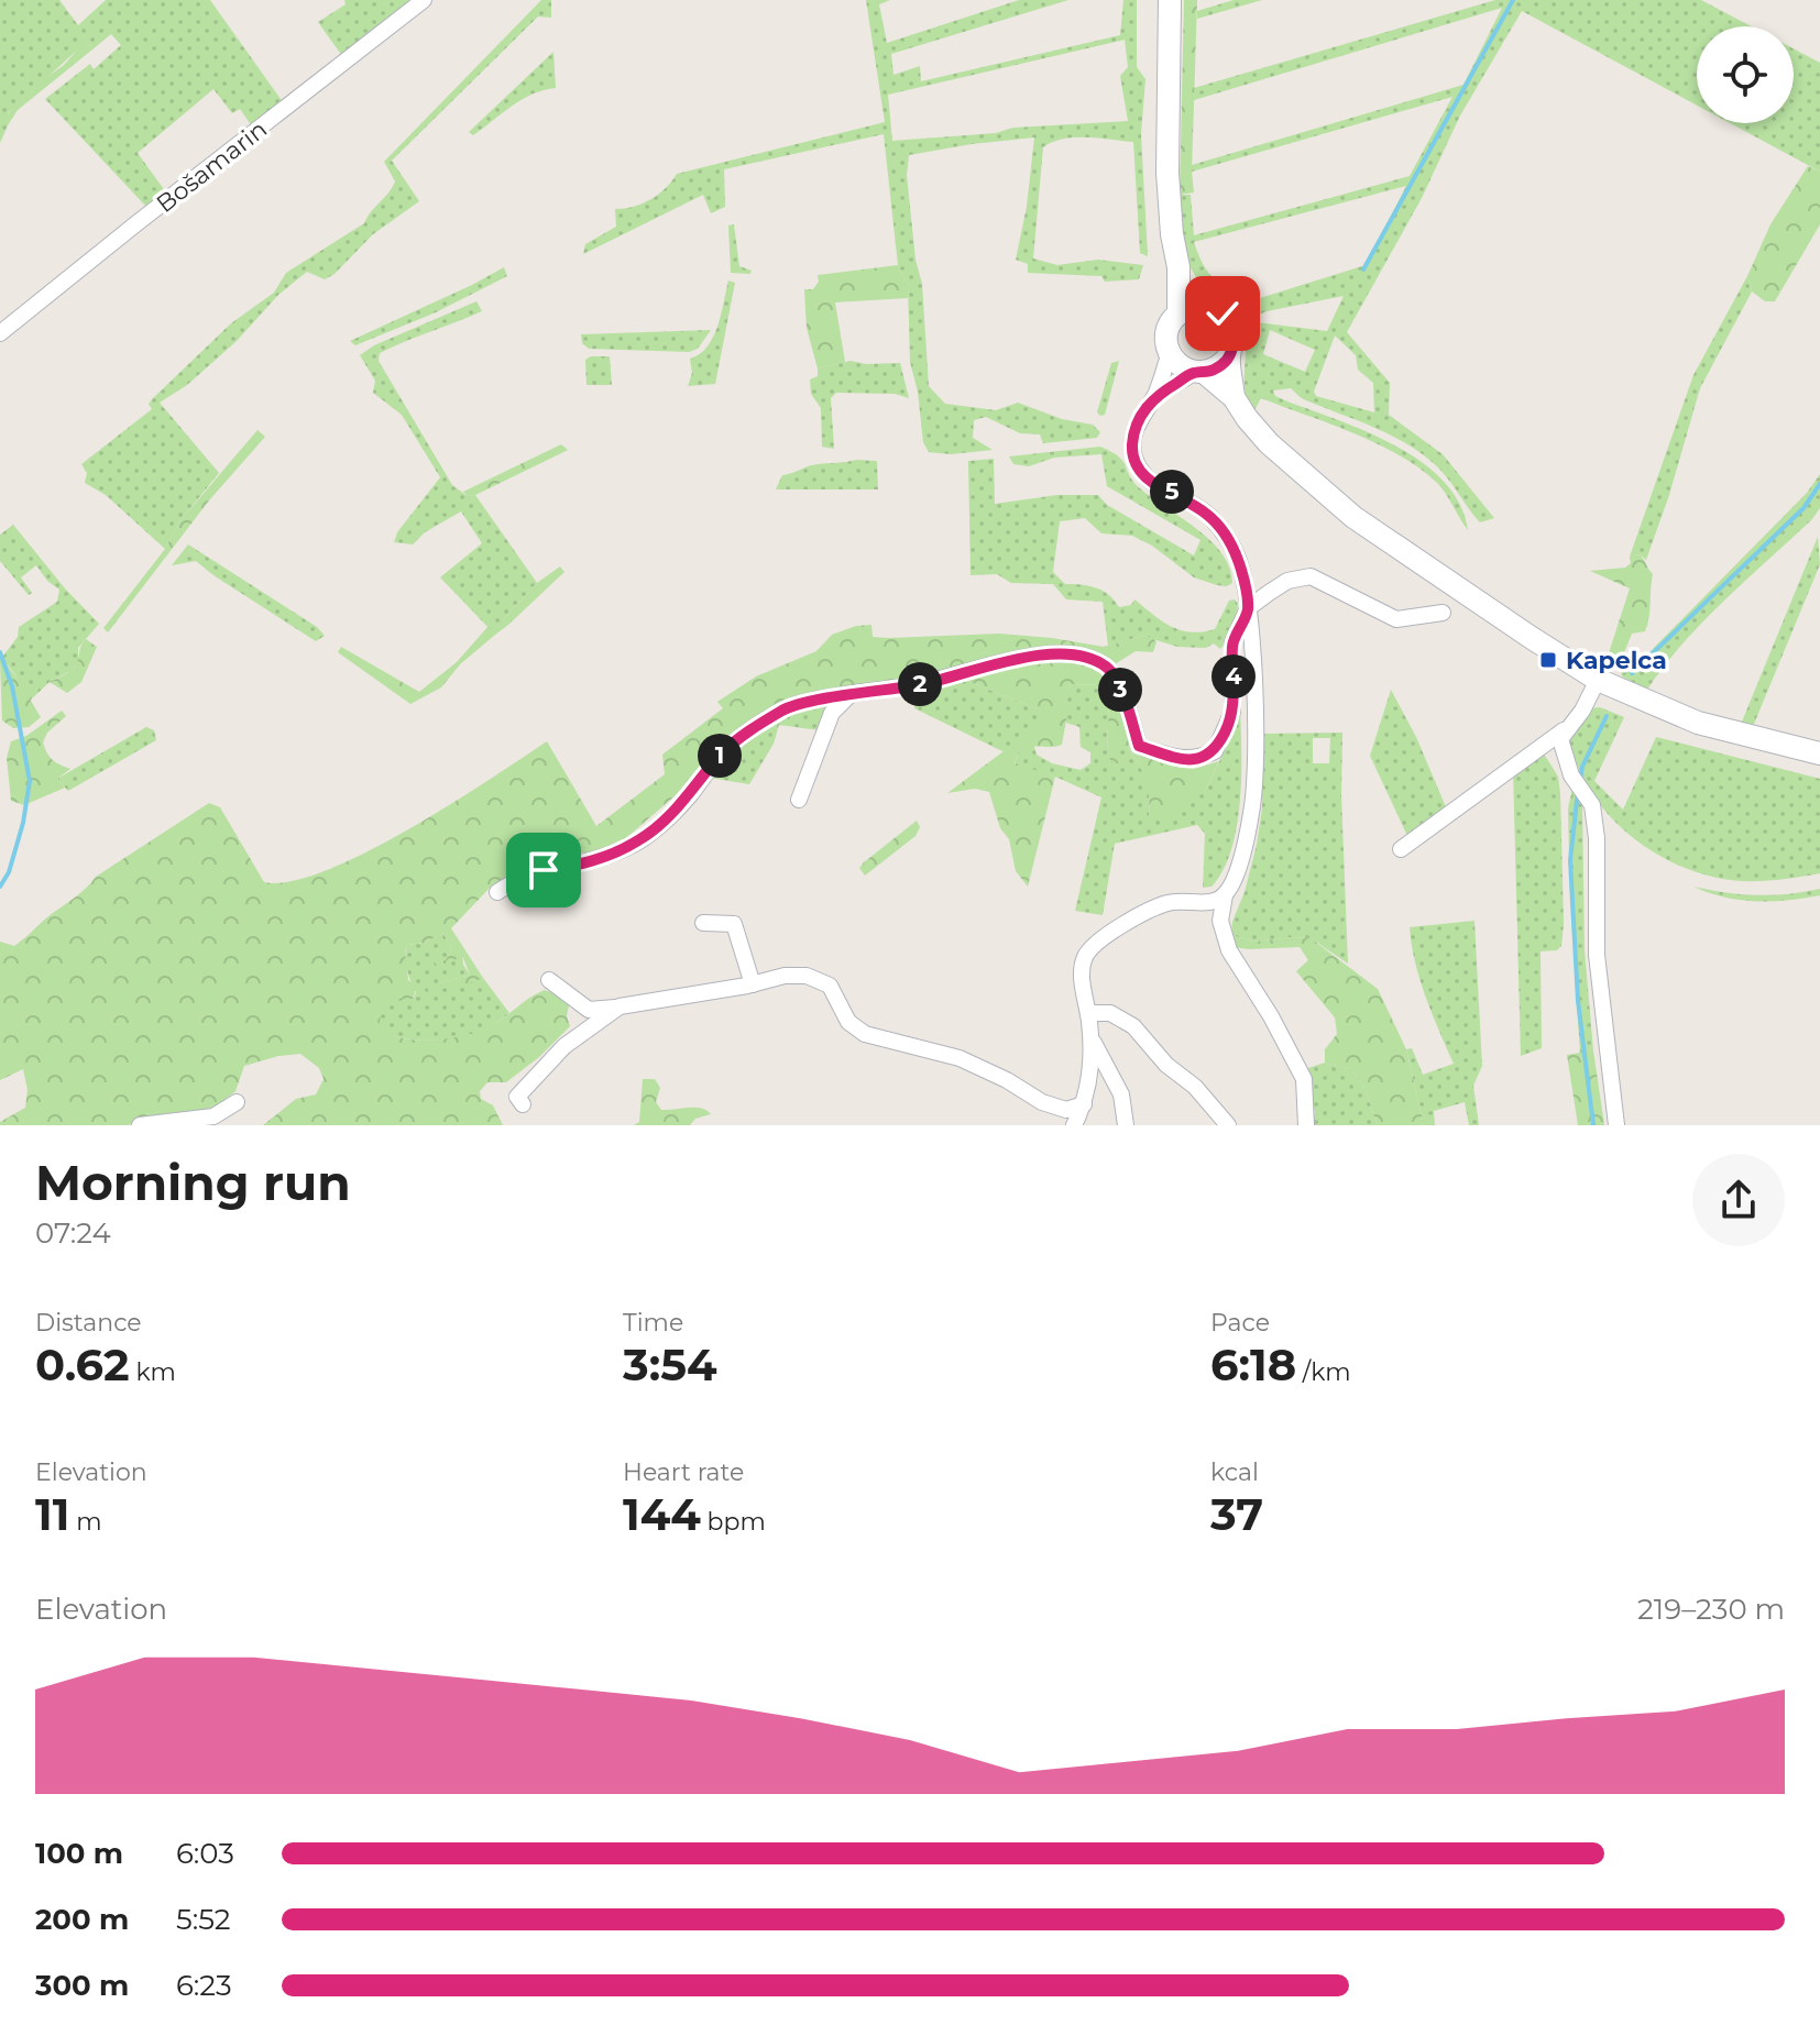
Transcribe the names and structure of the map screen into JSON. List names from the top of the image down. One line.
{"streets":{"street":["Bošamarin"]},"places":{"transit":["Kapelca"]},"page":{"pins":["5","4","2","3","1"],"heading":["Morning run","07:24"],"stats":[["Distance","0.62 km"],["Time","3:54"],["Pace","6:18 /km"],["Elevation","11 m"],["Heart rate","144 bpm"],["kcal","37"]],"chart":["Elevation","219–230 m"],"list":[{"name":"100 m","note":"6:03"},{"name":"200 m","note":"5:52"},{"name":"300 m","note":"6:23"}]}}
